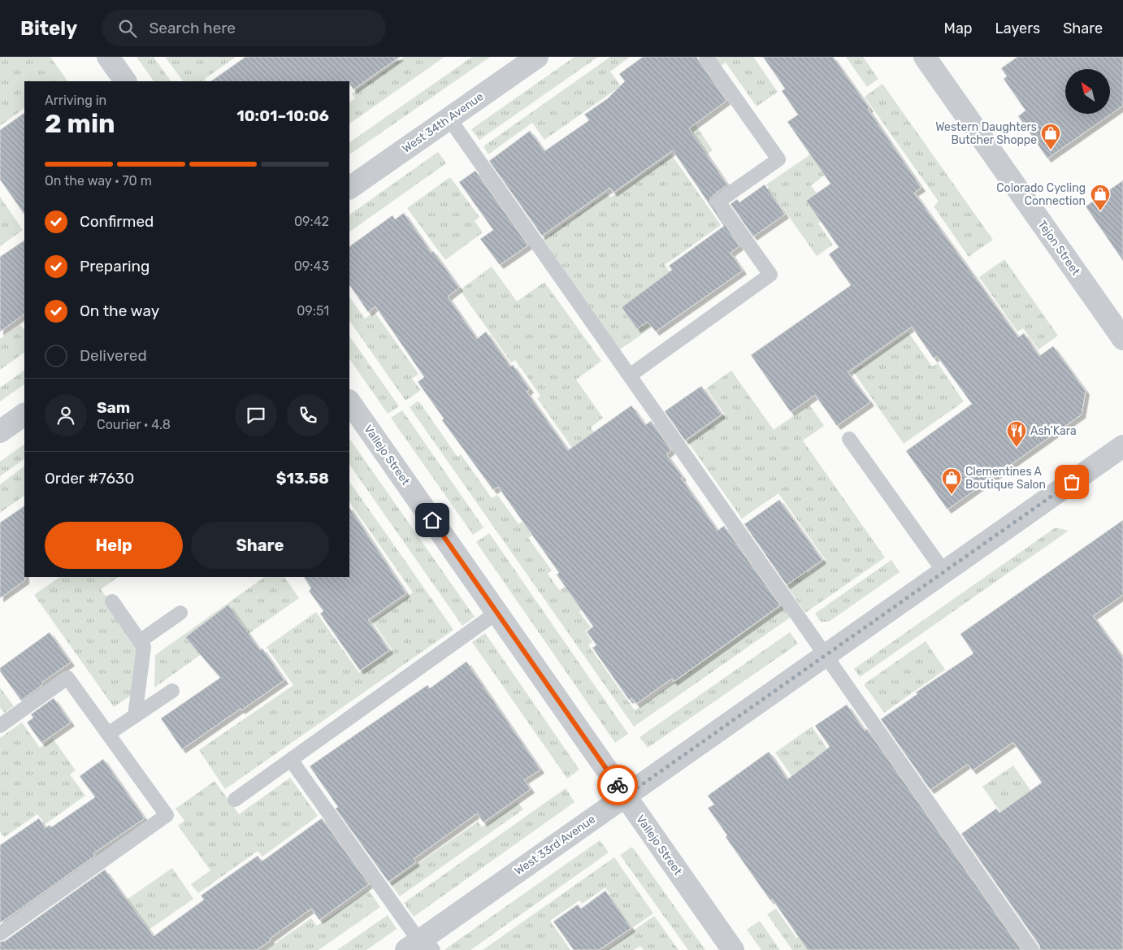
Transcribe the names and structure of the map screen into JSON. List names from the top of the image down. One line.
{"streets":{"street":["West 34th Avenue","Tejon Street","Vallejo Street","West 33rd Avenue"]},"crossings":[["Vallejo Street","West 33rd Avenue"]],"places":{"shop":["Western Daughters Butcher Shoppe","Colorado Cycling Connection","Clementines A Boutique Salon"],"restaurant":["Ash’Kara"]},"north":"top left","page":{"header":"Bitely","search":"Search here","nav":["Map","Layers","Share"],"heading":["2 min","Arriving in","10:01–10:06"],"panel":["Sam","Courier · 4.8","Order #7630","$13.58"],"bar":"On the way · 70 m","list":[["Confirmed","09:42"],["Preparing","09:43"],["On the way","09:51"],"Delivered"],"buttons":["Help","Share"]}}
